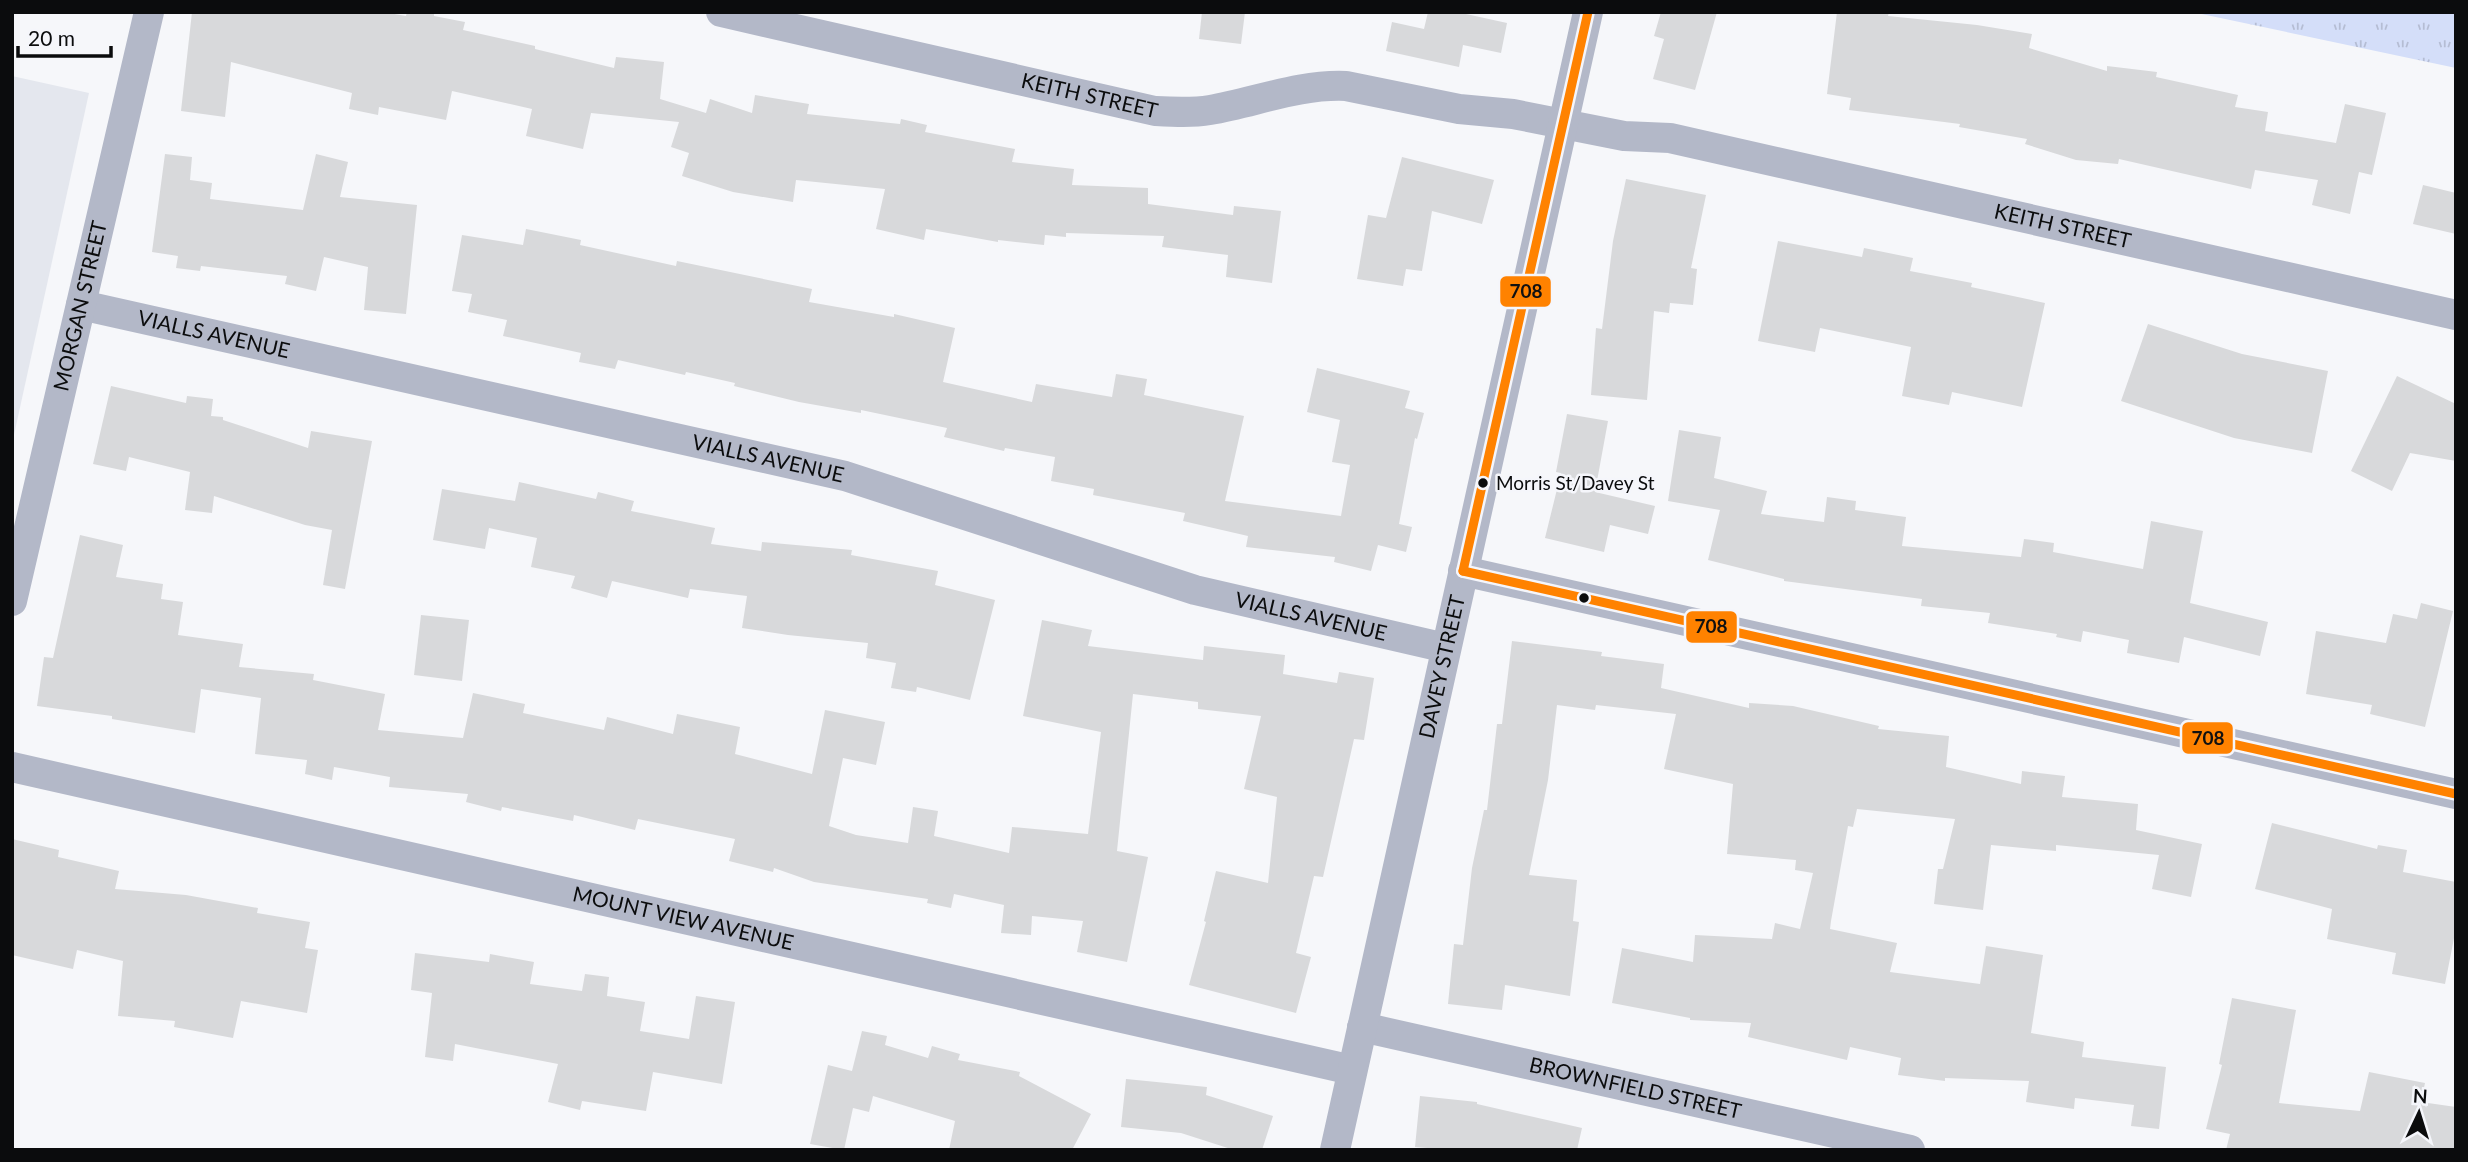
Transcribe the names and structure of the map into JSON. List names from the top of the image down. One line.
{"streets":{"street":["KEITH STREET","MORGAN STREET","VIALLS AVENUE","DAVEY STREET","MOUNT VIEW AVENUE","BROWNFIELD STREET"]},"crossings":[["KEITH STREET","DAVEY STREET"],["MORGAN STREET","VIALLS AVENUE"],["VIALLS AVENUE","DAVEY STREET"],["DAVEY STREET","MOUNT VIEW AVENUE"],["DAVEY STREET","BROWNFIELD STREET"]],"places":["Morris St/Davey St"],"lines":["transit line 708"],"scale_bar":"20 m","north":"top"}
